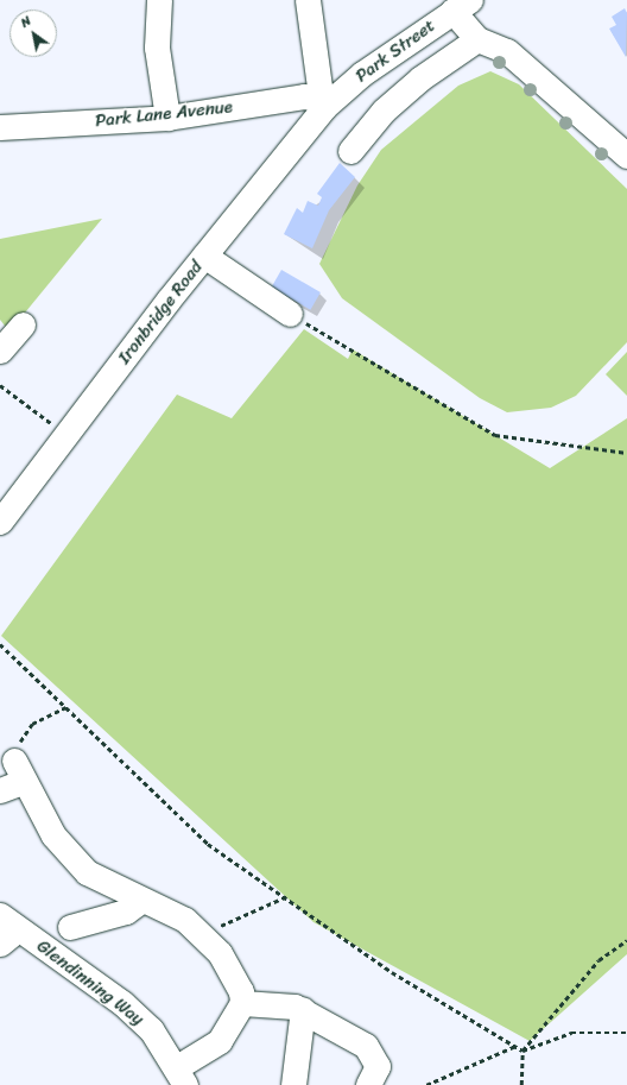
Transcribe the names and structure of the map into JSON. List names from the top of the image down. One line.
{"streets":{"street":["Park Street","Park Lane Avenue","Ironbridge Road","Glendinning Way"]},"crossings":[["Park Street","Park Lane Avenue"],["Park Street","Ironbridge Road"],["Park Lane Avenue","Ironbridge Road"]],"north":"top left"}
